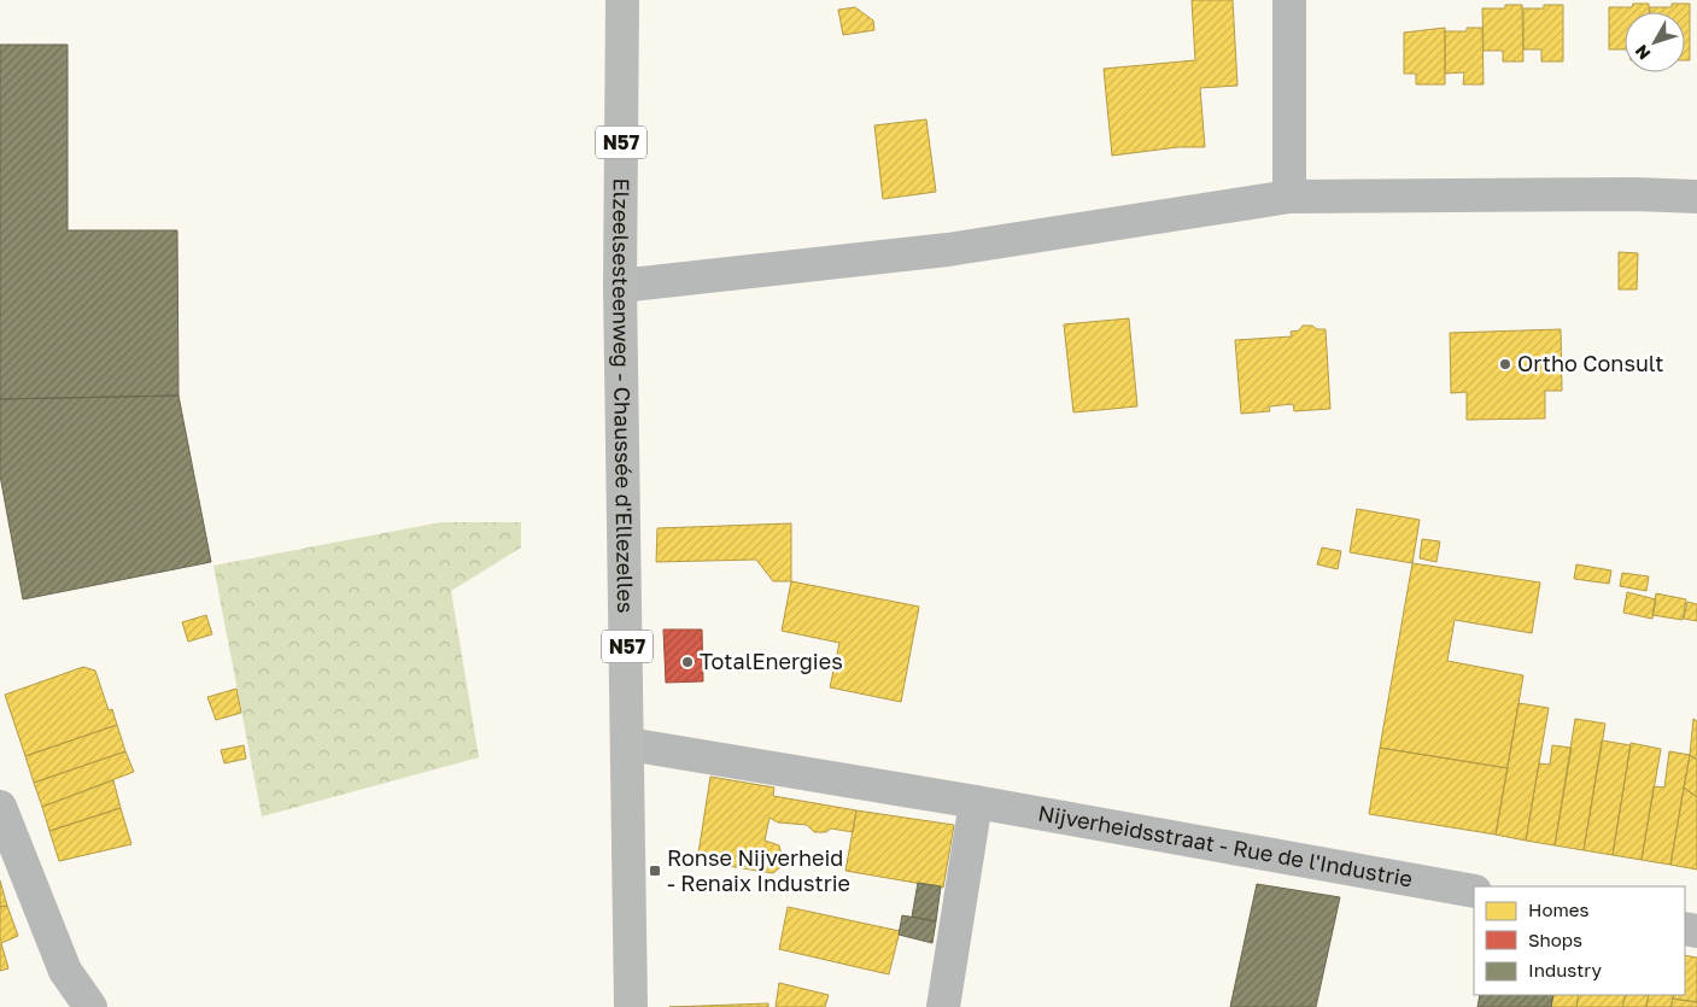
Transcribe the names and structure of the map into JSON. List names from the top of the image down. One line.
{"streets":{"main road":["N57","Elzeelsesteenweg - Chaussée d'Ellezelles"],"street":["Nijverheidsstraat - Rue de l'Industrie"]},"crossings":[["Elzeelsesteenweg - Chaussée d'Ellezelles","Nijverheidsstraat - Rue de l'Industrie"]],"places":{"other":["Ortho Consult","TotalEnergies"],"transit":["Ronse Nijverheid - Renaix Industrie"]},"legend":["Homes","Shops","Industry"],"north":"bottom left"}
